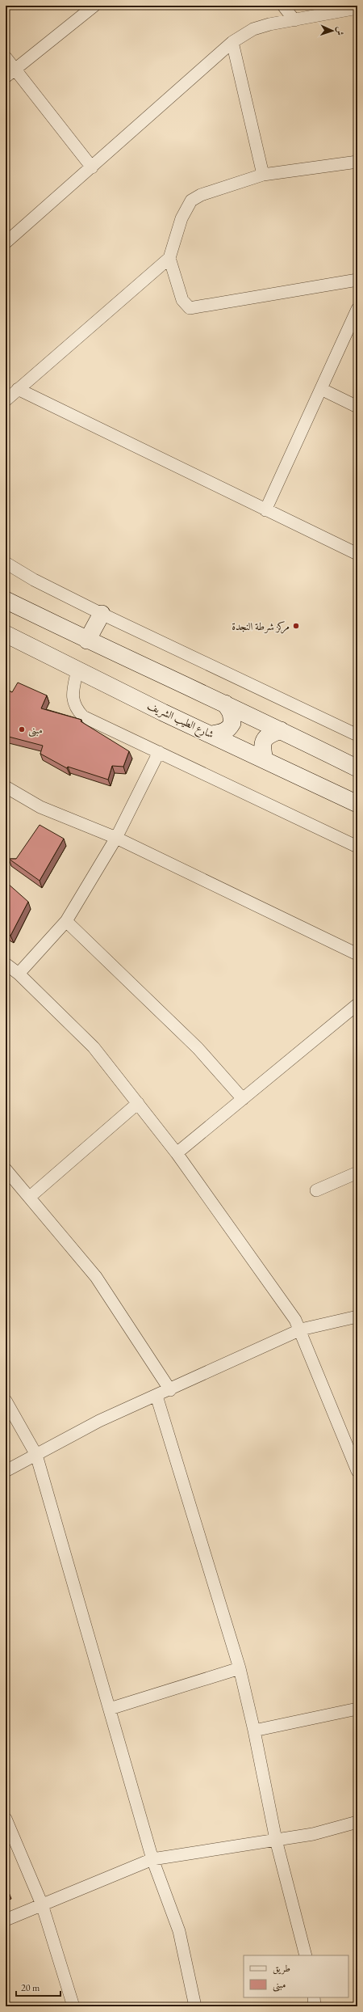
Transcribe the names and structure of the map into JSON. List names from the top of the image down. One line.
{"streets":{"main road":["شارع الطيب الشريف"]},"places":["مركز شرطة النجدة","مبنى"],"legend":["طريق","مبنى"],"scale_bar":"20 m","north":"right"}
